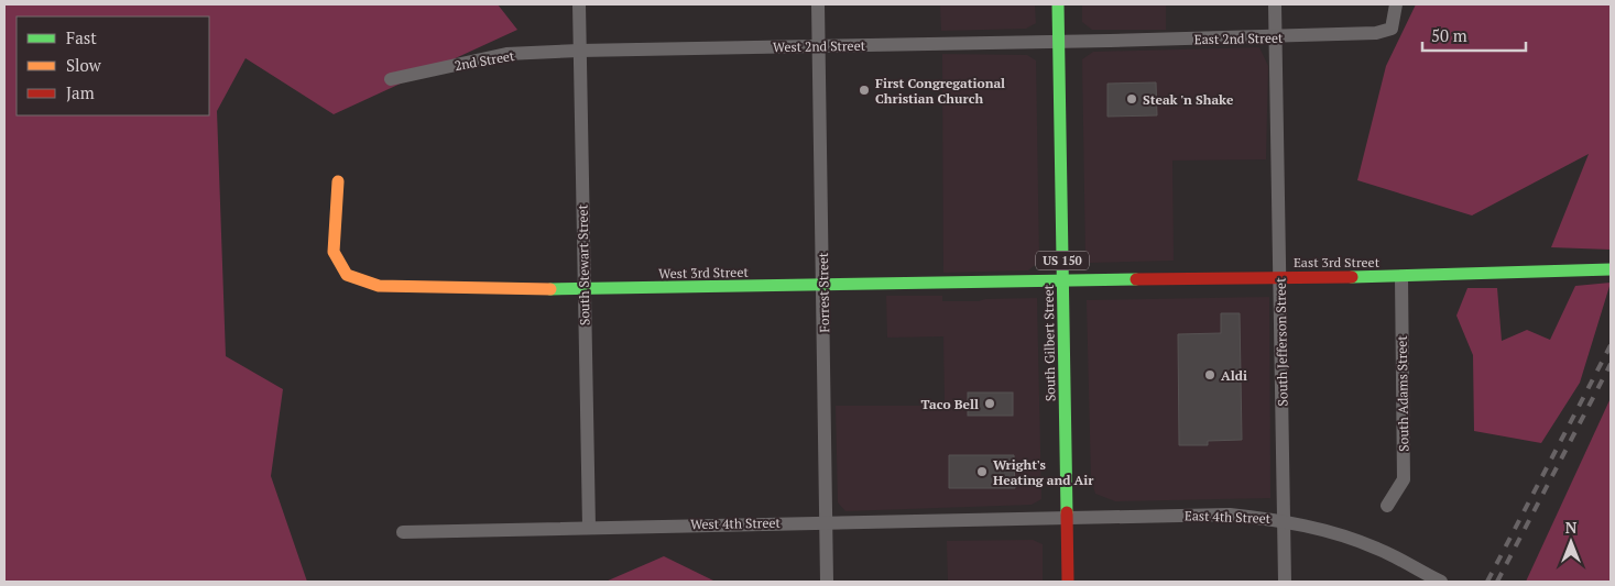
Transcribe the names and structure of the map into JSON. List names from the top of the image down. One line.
{"streets":{"street":["East 2nd Street","West 2nd Street","2nd Street","US 150","East 3rd Street","South Stewart Street","West 3rd Street","Forrest Street","South Jefferson Street","South Gilbert Street","South Adams Street","East 4th Street","West 4th Street"]},"crossings":[["East 2nd Street","West 2nd Street"],["East 2nd Street","South Jefferson Street"],["East 2nd Street","South Gilbert Street"],["West 2nd Street","2nd Street"],["West 2nd Street","South Stewart Street"],["West 2nd Street","Forrest Street"],["West 2nd Street","South Gilbert Street"],["2nd Street","South Stewart Street"],["East 3rd Street","West 3rd Street"],["East 3rd Street","South Jefferson Street"],["East 3rd Street","South Gilbert Street"],["East 3rd Street","South Adams Street"],["South Stewart Street","West 3rd Street"],["South Stewart Street","West 4th Street"],["West 3rd Street","Forrest Street"],["West 3rd Street","South Gilbert Street"],["Forrest Street","West 4th Street"],["South Jefferson Street","East 4th Street"],["South Gilbert Street","East 4th Street"],["South Gilbert Street","West 4th Street"],["East 4th Street","West 4th Street"]],"places":["First Congregational Christian Church","Steak 'n Shake","Aldi","Taco Bell","Wright's Heating and Air"],"legend":["Fast","Slow","Jam"],"scale_bar":"50 m","north":"top"}
